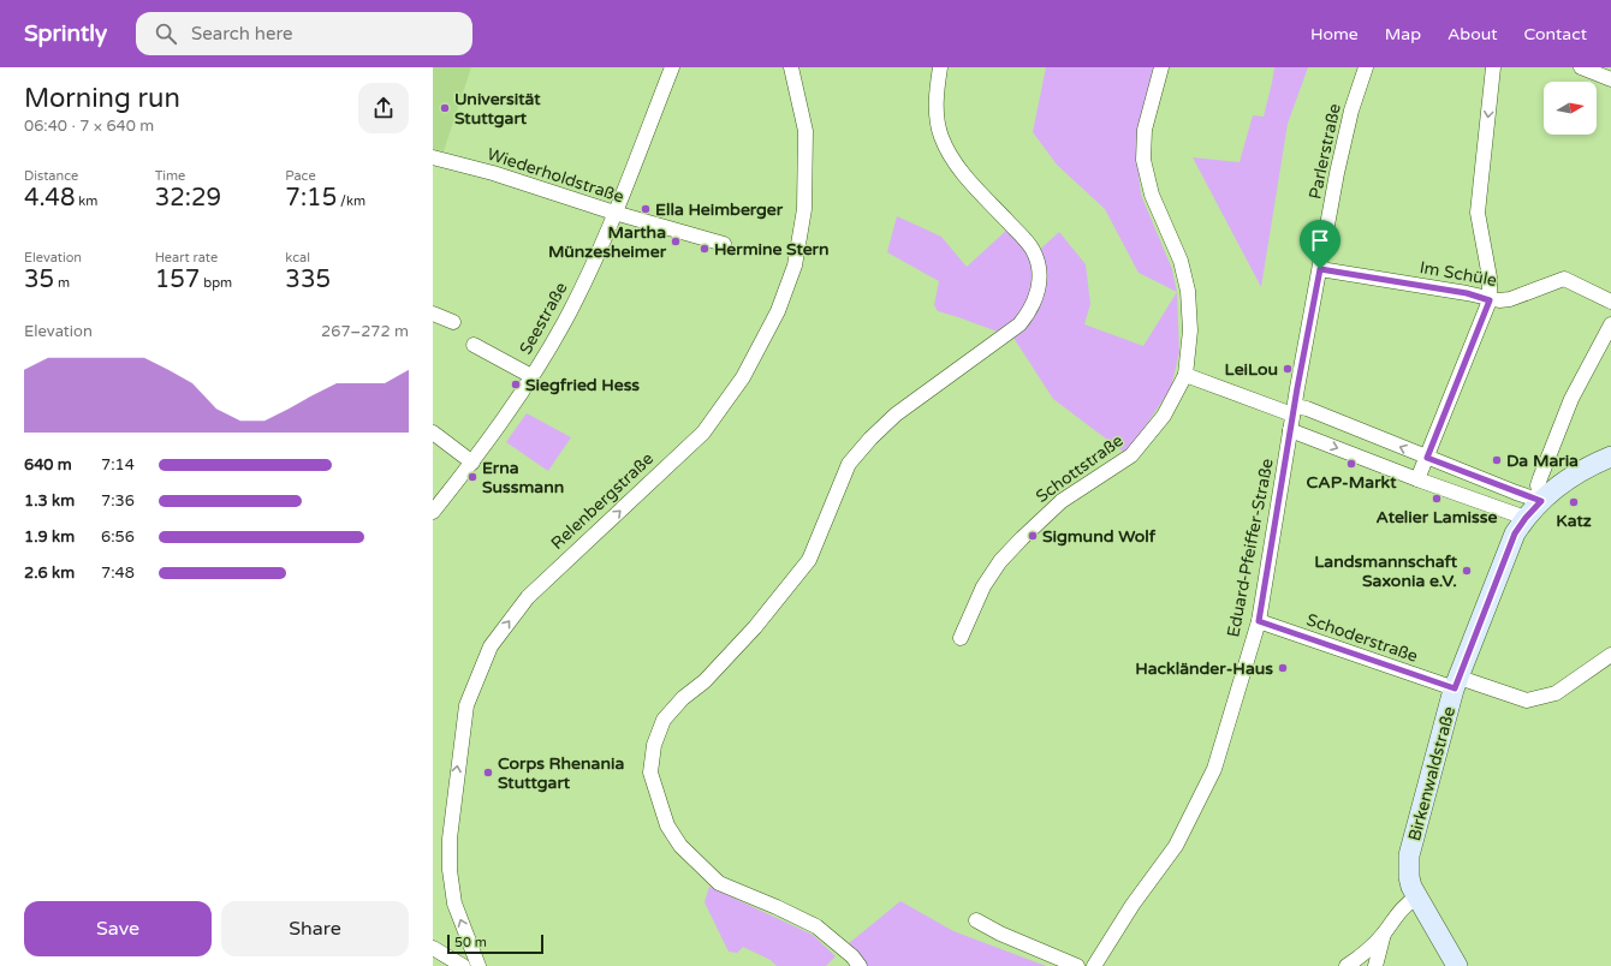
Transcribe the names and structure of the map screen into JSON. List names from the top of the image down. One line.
{"streets":{"street":["Parlerstraße","Wiederholdstraße","Im Schüle","Seestraße","Schottstraße","Relenbergstraße","Eduard-Pfeiffer-Straße","Schoderstraße","Birkenwaldstraße"]},"crossings":[["Parlerstraße","Im Schüle"],["Parlerstraße","Eduard-Pfeiffer-Straße"],["Wiederholdstraße","Seestraße"],["Eduard-Pfeiffer-Straße","Schoderstraße"],["Schoderstraße","Birkenwaldstraße"]],"one_way":["Relenbergstraße"],"places":["Universität Stuttgart","Ella Heimberger","Martha Münzesheimer","Hermine Stern","LeiLou","Siegfried Hess","Da Maria","CAP-Markt","Erna Sussmann","Atelier Lamisse","Katz","Sigmund Wolf","Landsmannschaft Saxonia e.V.","Hackländer-Haus","Corps Rhenania Stuttgart"],"scale_bar":"50 m","north":"right","page":{"header":"Sprintly","search":"Search here","nav":["Home","Map","About","Contact"],"heading":["Morning run","06:40 · 7 × 640 m"],"stats":[["Distance","4.48 km"],["Time","32:29"],["Pace","7:15 /km"],["Elevation","35 m"],["Heart rate","157 bpm"],["kcal","335"]],"chart":["Elevation","267–272 m"],"list":[{"name":"640 m","note":"7:14"},{"name":"1.3 km","note":"7:36"},{"name":"1.9 km","note":"6:56"},{"name":"2.6 km","note":"7:48"}],"buttons":["Save","Share"],"scale":"50 m"}}
